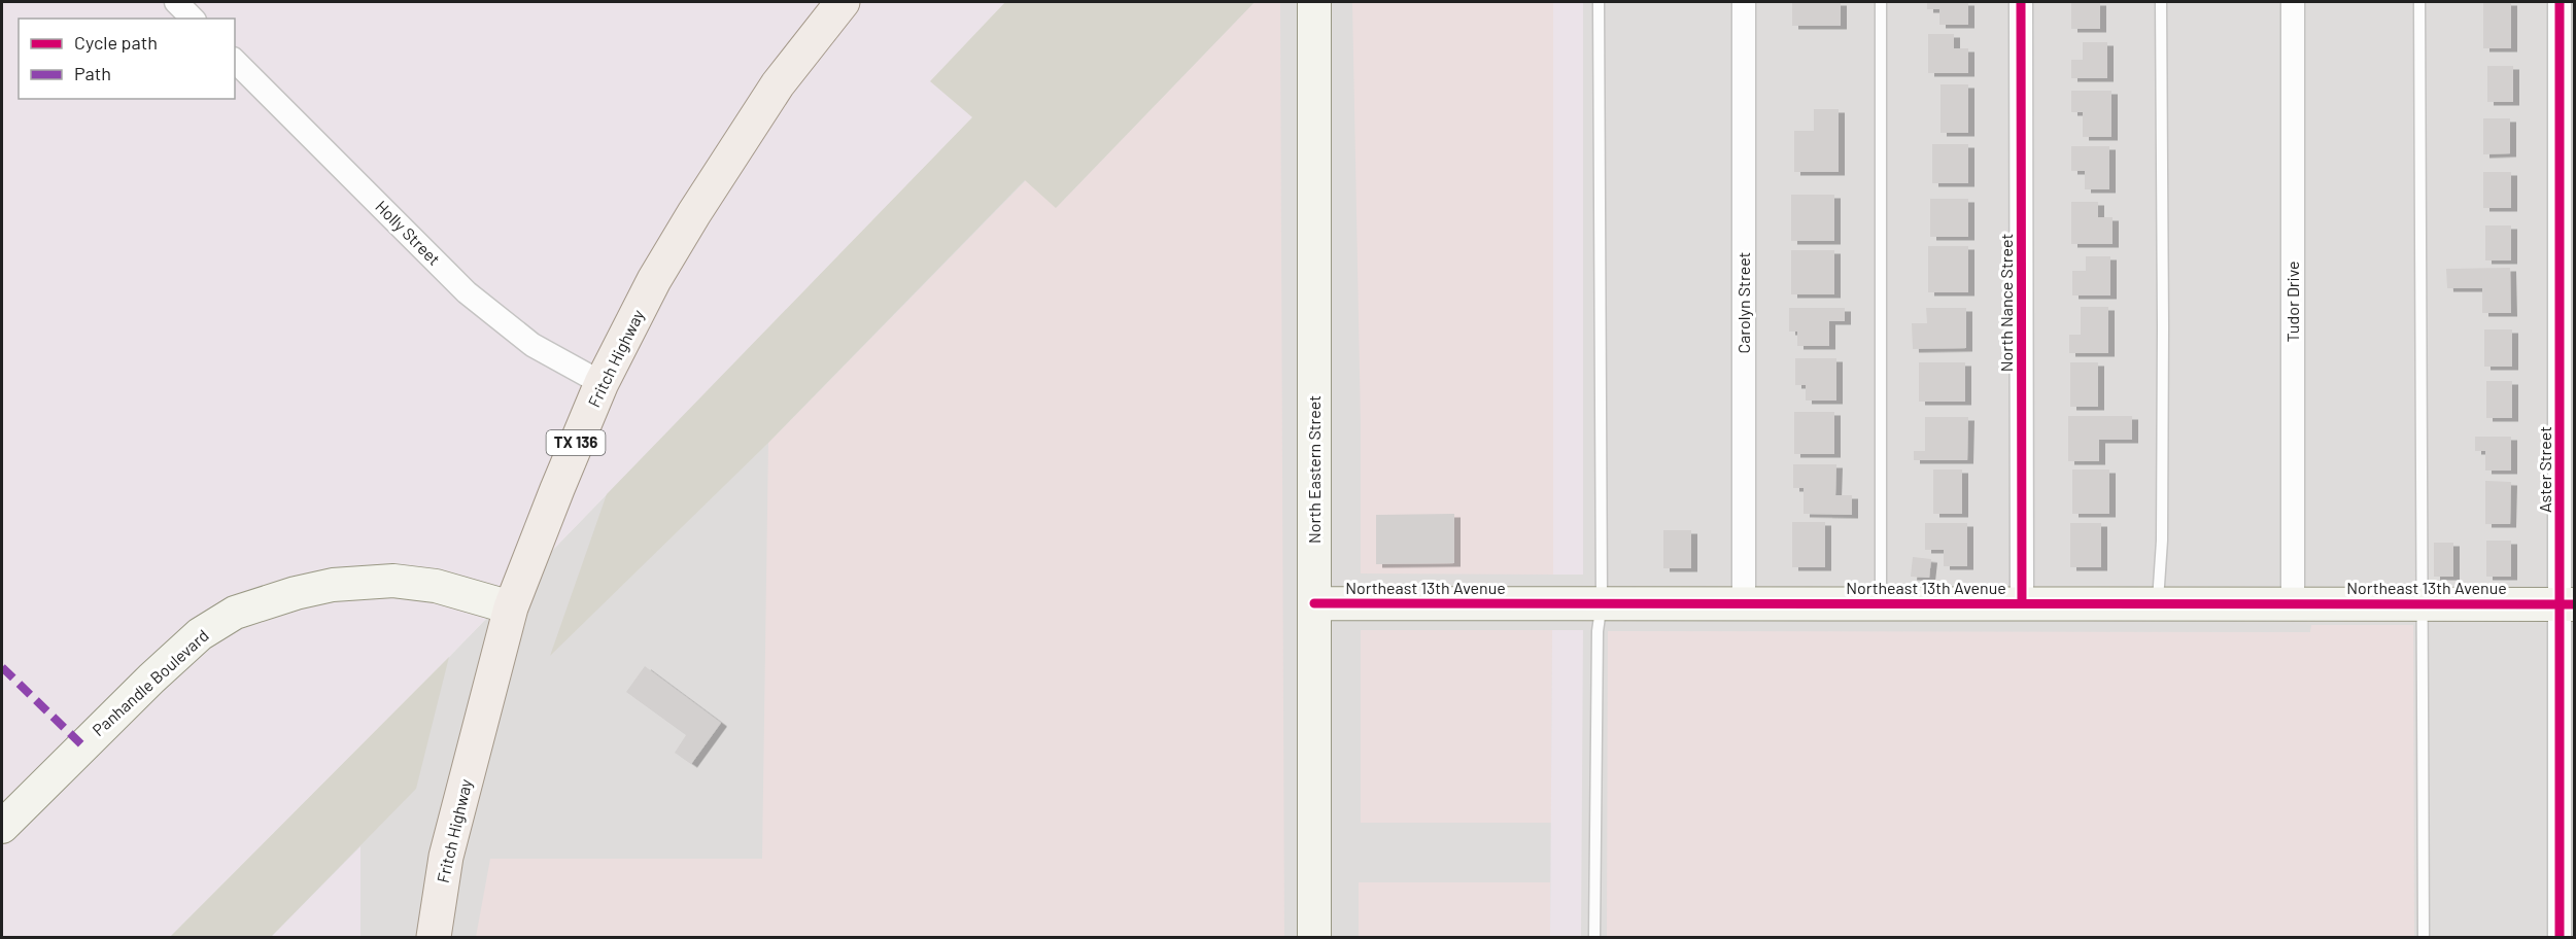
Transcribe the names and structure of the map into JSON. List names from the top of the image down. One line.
{"streets":{"main road":["Fritch Highway","TX 136"],"street":["Holly Street","Tudor Drive","Carolyn Street","North Nance Street","North Eastern Street","Aster Street","Northeast 13th Avenue","Panhandle Boulevard"]},"crossings":[["Holly Street","Fritch Highway"],["Tudor Drive","Northeast 13th Avenue"],["Carolyn Street","Northeast 13th Avenue"],["North Nance Street","Northeast 13th Avenue"],["Fritch Highway","Panhandle Boulevard"],["North Eastern Street","Northeast 13th Avenue"],["Aster Street","Northeast 13th Avenue"]],"legend":["Cycle path","Path"]}
